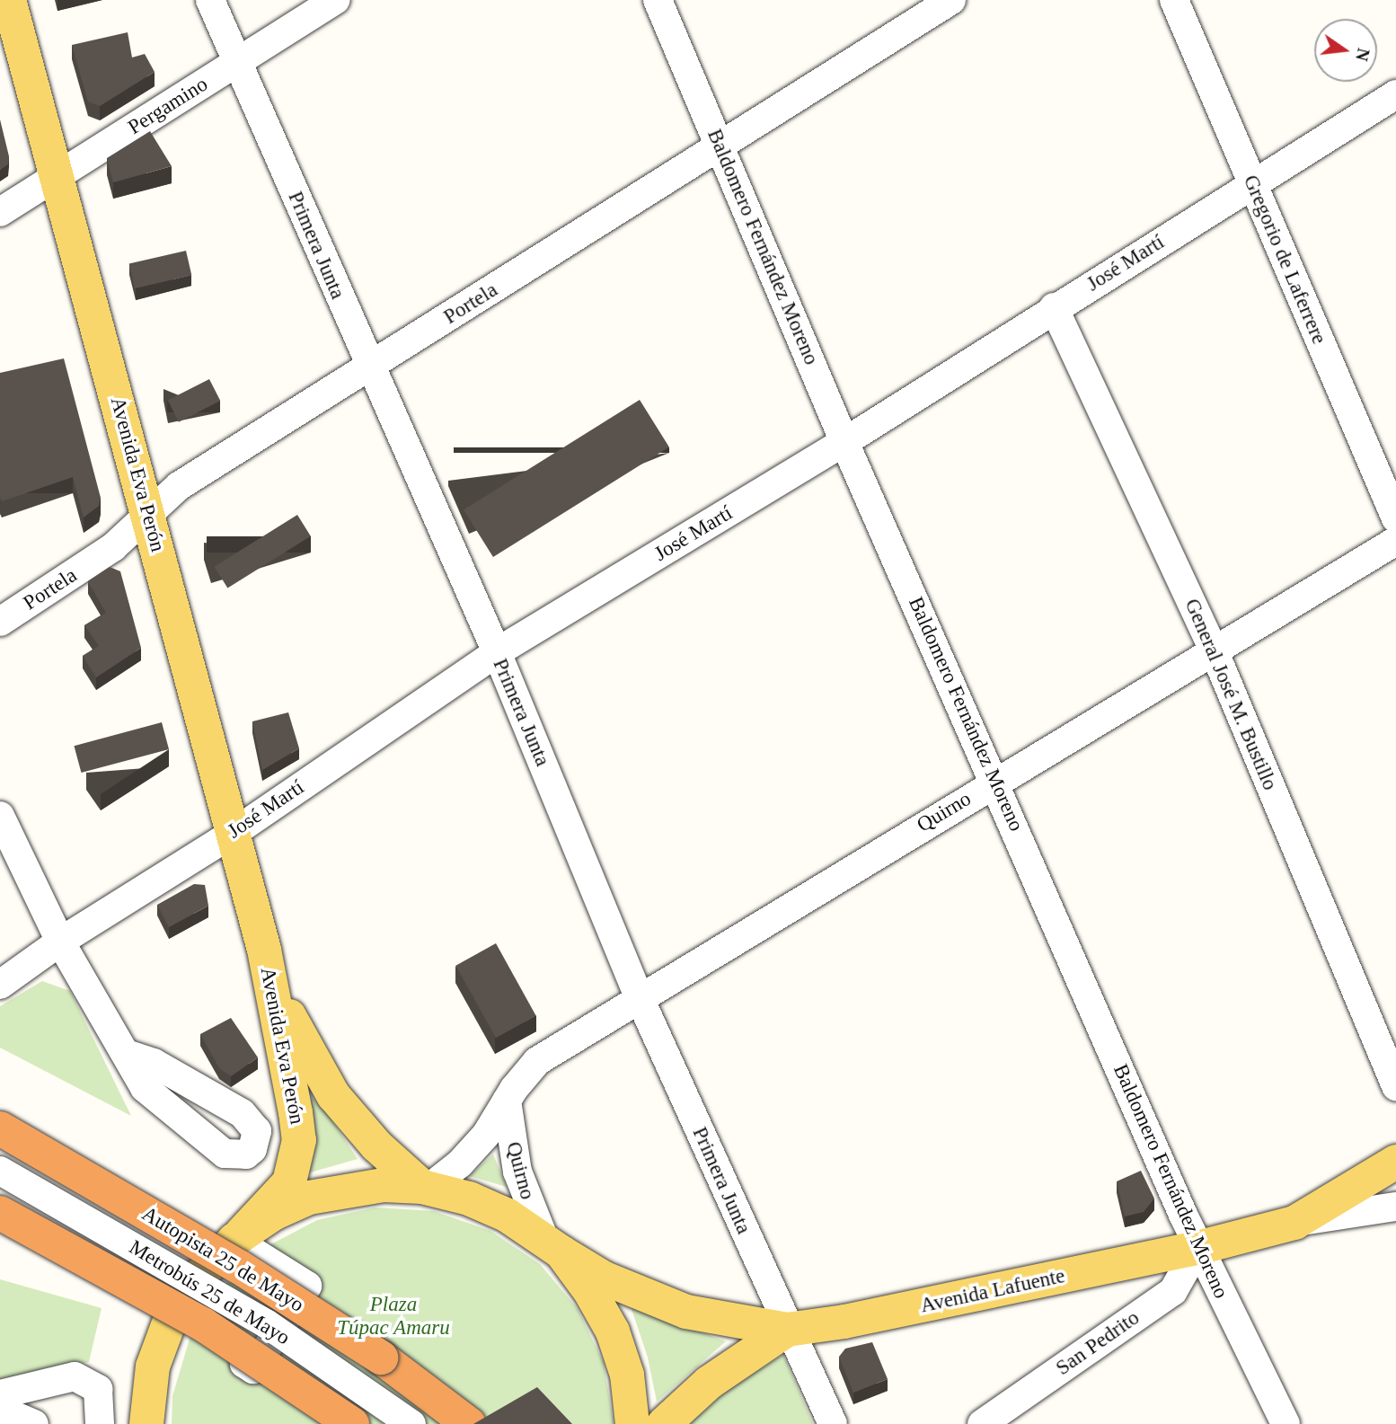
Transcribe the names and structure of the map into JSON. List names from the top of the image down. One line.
{"streets":{"highway":["Autopista 25 de Mayo"],"main road":["Avenida Eva Perón","Avenida Lafuente"],"street":["Pergamino","Primera Junta","Baldomero Fernández Moreno","Gregorio de Laferrere","José Martí","Portela","General José M. Bustillo","Quirno","Metrobús 25 de Mayo","San Pedrito"]},"crossings":[["Pergamino","Primera Junta"],["Pergamino","Avenida Eva Perón"],["Primera Junta","José Martí"],["Primera Junta","Portela"],["Primera Junta","Quirno"],["Primera Junta","Avenida Lafuente"],["Baldomero Fernández Moreno","José Martí"],["Baldomero Fernández Moreno","Portela"],["Baldomero Fernández Moreno","Quirno"],["Baldomero Fernández Moreno","Avenida Lafuente"],["Baldomero Fernández Moreno","San Pedrito"],["Gregorio de Laferrere","José Martí"],["José Martí","Avenida Eva Perón"],["José Martí","General José M. Bustillo"],["Portela","Avenida Eva Perón"],["Avenida Eva Perón","Quirno"],["Avenida Eva Perón","Avenida Lafuente"],["General José M. Bustillo","Quirno"],["Quirno","Avenida Lafuente"],["Avenida Lafuente","San Pedrito"]],"parks":["Plaza Túpac Amaru"],"north":"right"}
